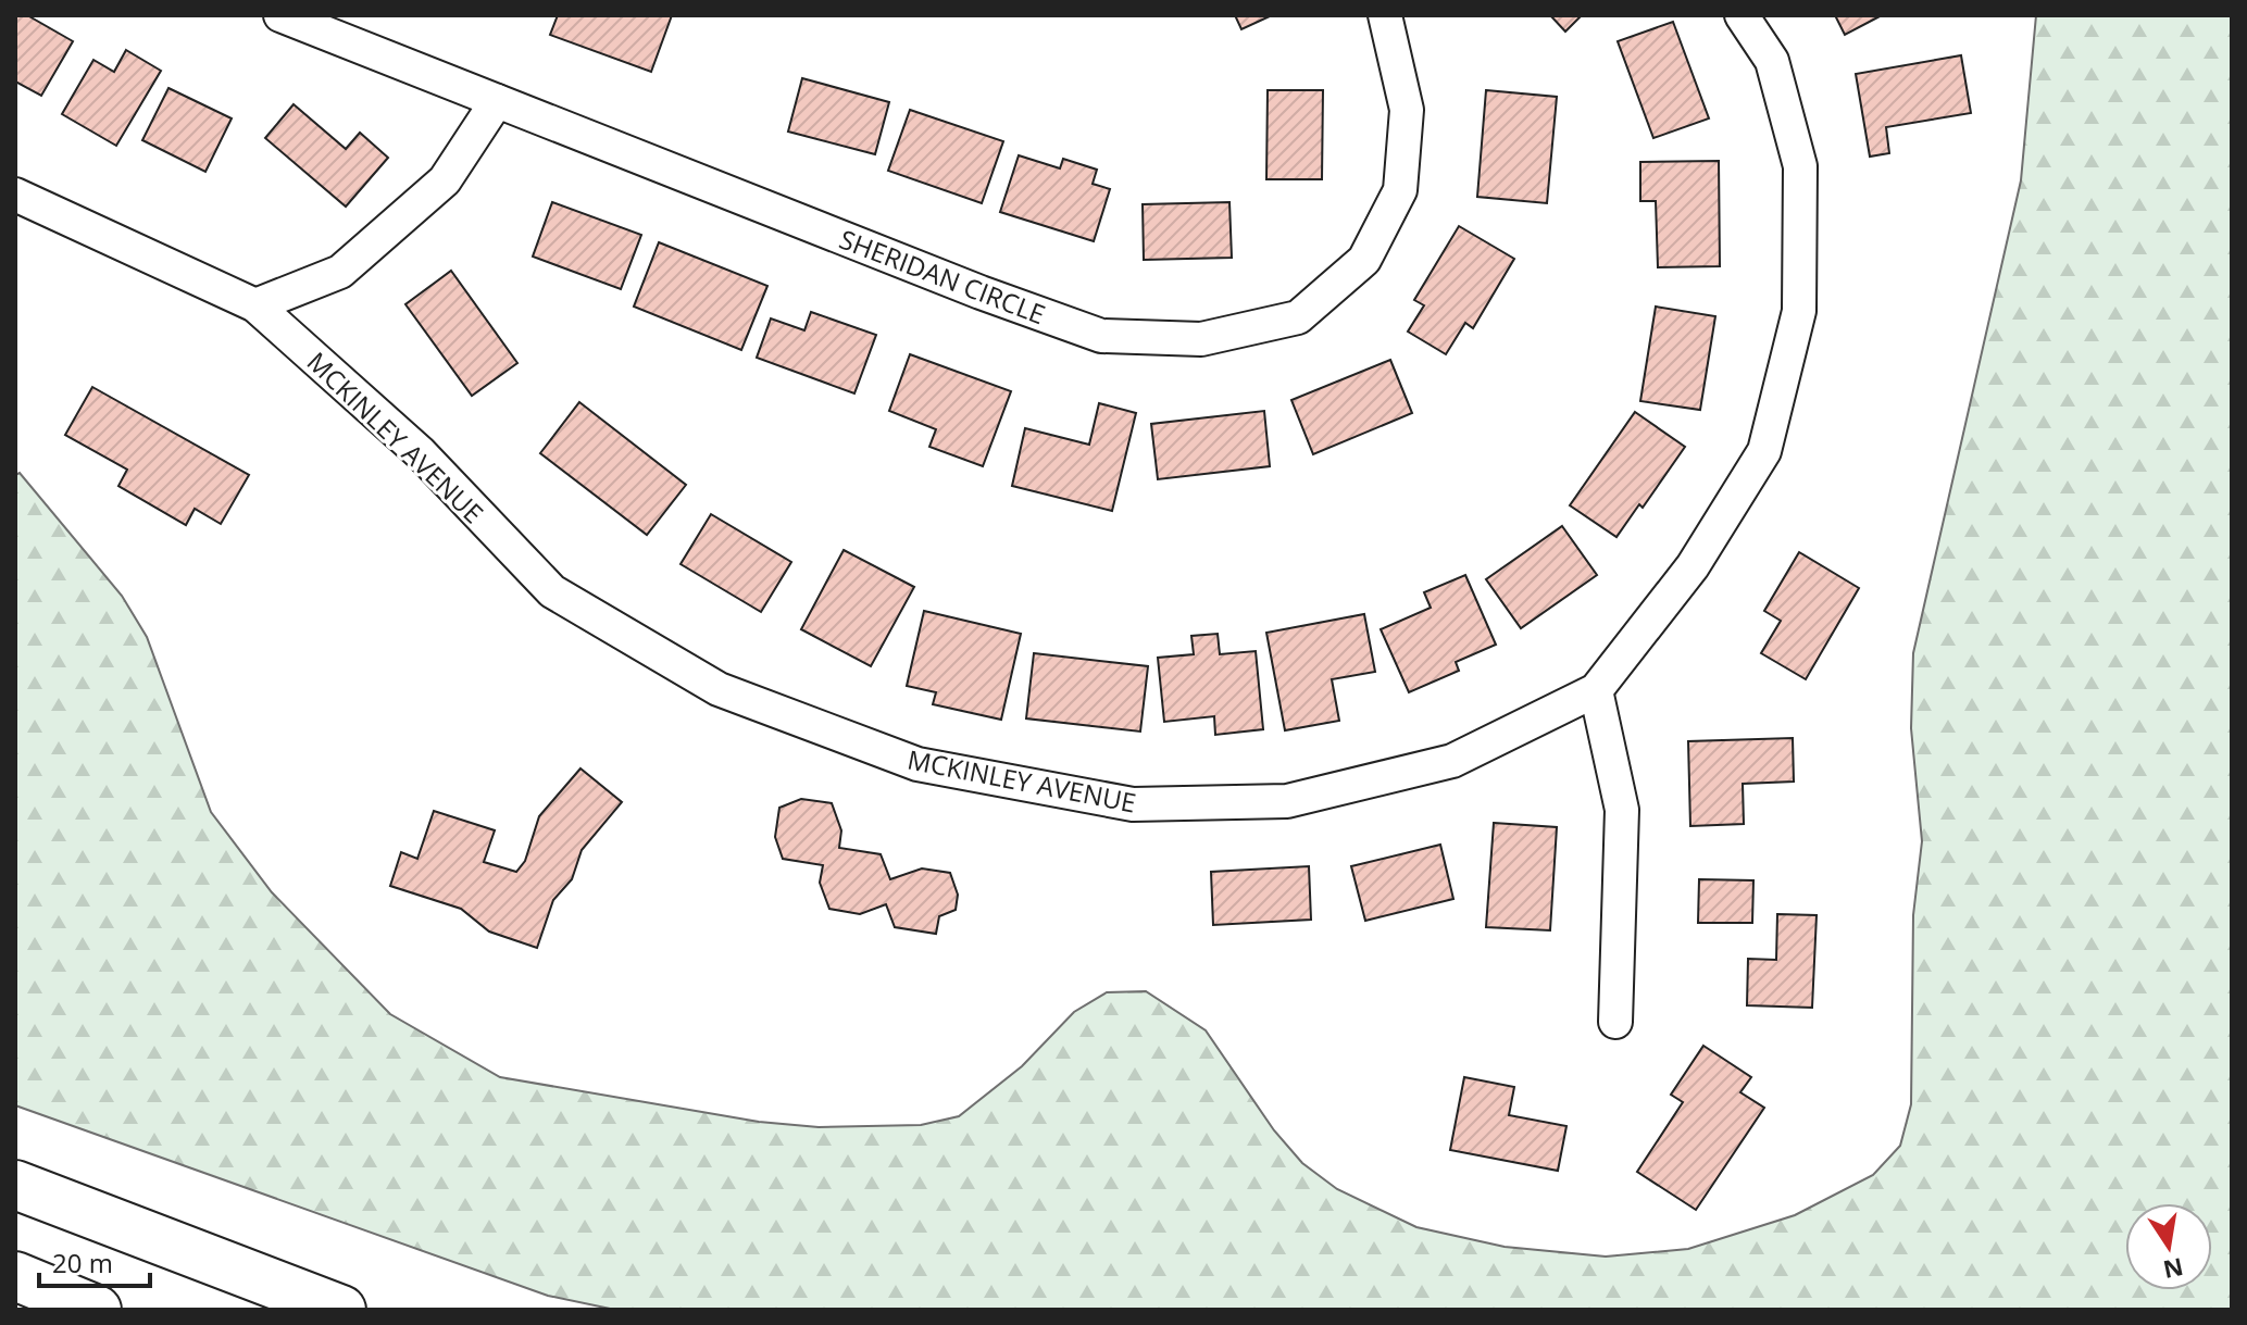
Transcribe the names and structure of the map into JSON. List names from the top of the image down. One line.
{"streets":{"street":["SHERIDAN CIRCLE","MCKINLEY AVENUE"]},"scale_bar":"20 m","north":"bottom"}
